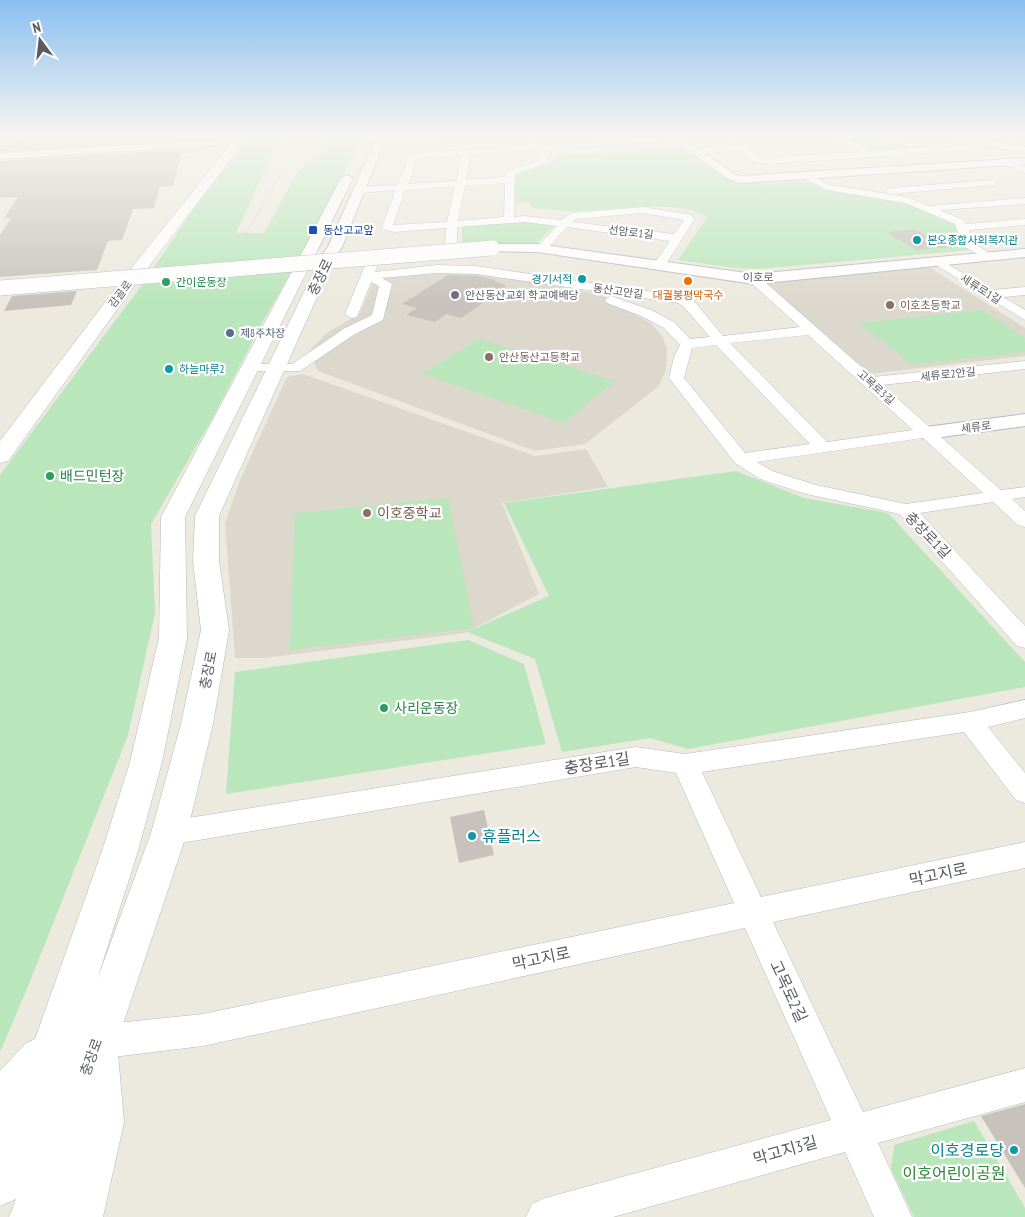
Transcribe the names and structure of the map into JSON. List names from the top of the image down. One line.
{"streets":{"main road":["충장로","감골로"],"street":["선암로1길","이호로","세류로1길","동산고안길","세류로2안길","고목로3길","세류로","충장로1길","막고지로","고목로2길","막고지3길"]},"crossings":[["충장로","충장로1길"],["충장로","막고지로"],["이호로","세류로1길"],["이호로","고목로3길"],["세류로2안길","고목로3길"],["고목로3길","세류로"],["충장로1길","고목로2길"],["막고지로","고목로2길"],["고목로2길","막고지3길"]],"parks":["이호어린이공원"],"places":{"transit":["동산고교앞"],"other":["본오종합사회복지관","경기서적","대궐봉평막국수","간이운동장","안산동산교회 학교예배당","이호초등학교","제8주차장","안산동산고등학교","하늘마루2","배드민턴장","이호중학교","사리운동장","휴플러스","이호경로당"]},"north":"top"}
